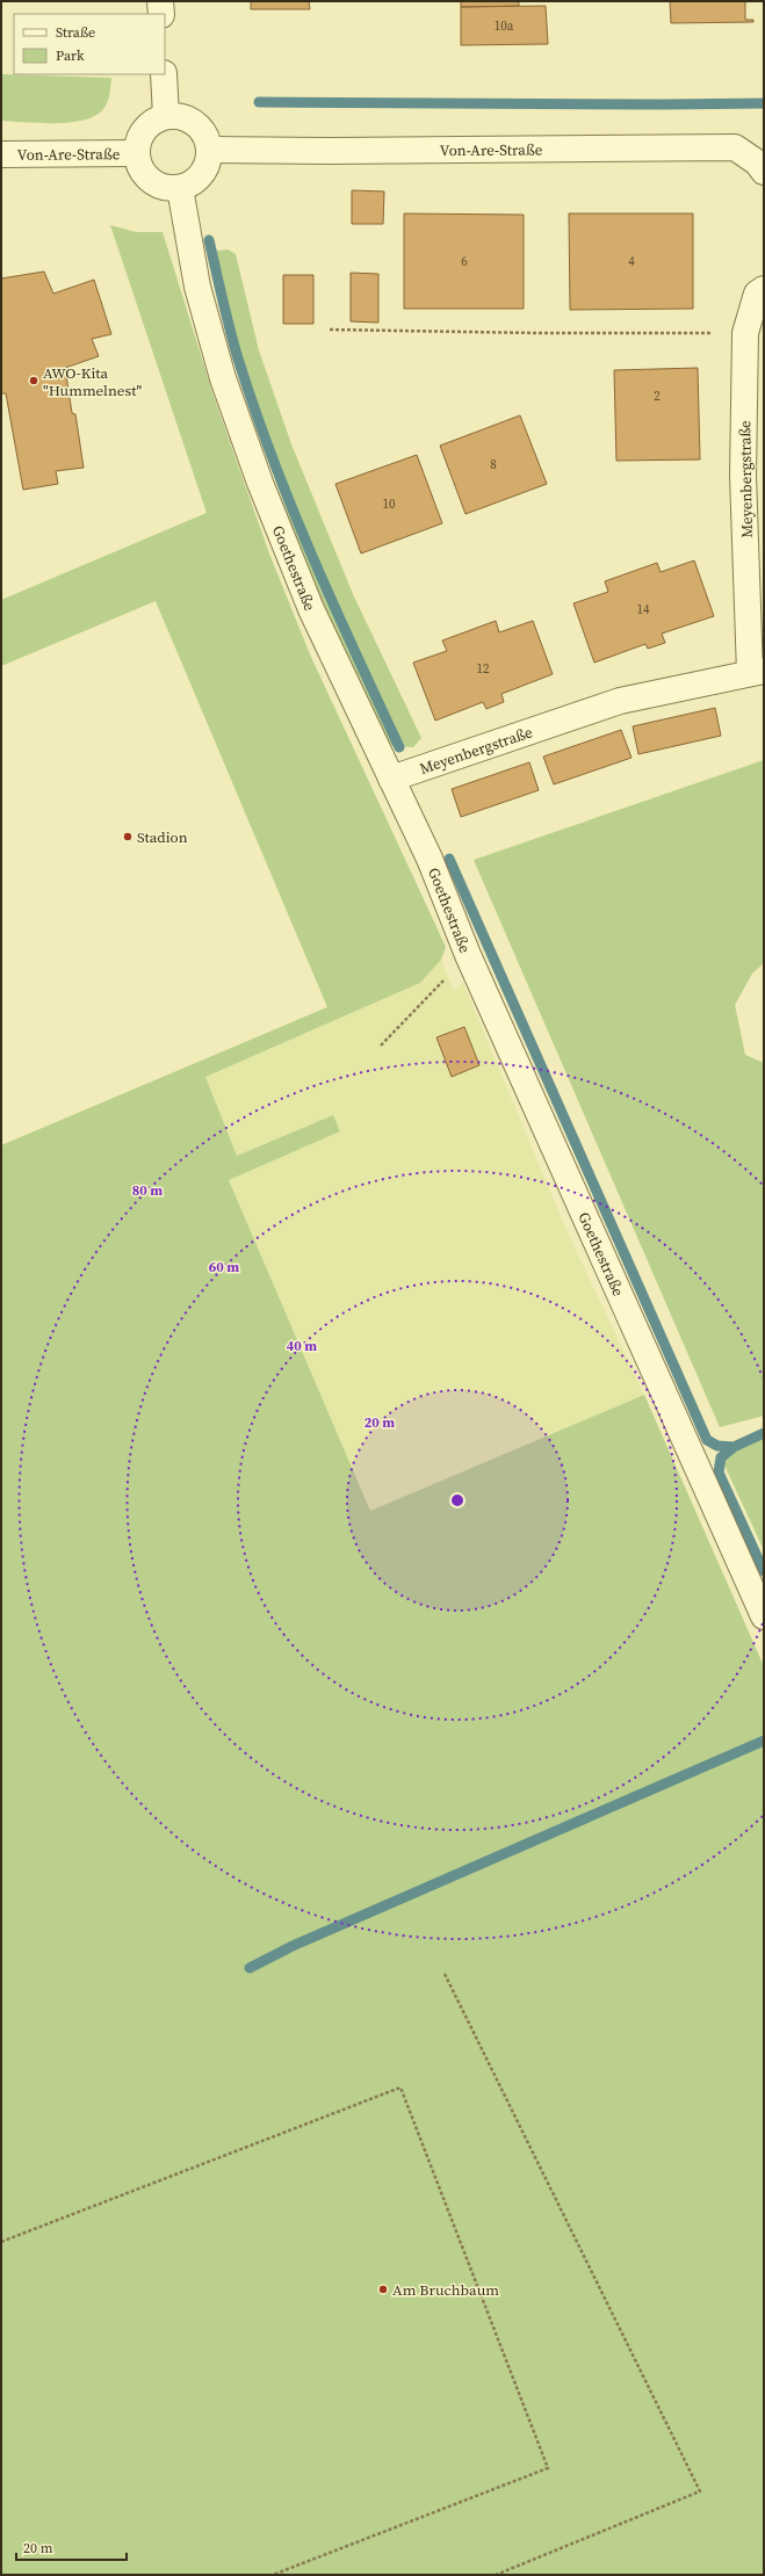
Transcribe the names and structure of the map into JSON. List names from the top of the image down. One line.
{"streets":{"street":["Von-Are-Straße","Meyenbergstraße","Goethestraße"]},"crossings":[["Von-Are-Straße","Goethestraße"],["Meyenbergstraße","Goethestraße"]],"places":["AWO-Kita \"Hummelnest\"","Stadion","Am Bruchbaum"],"house_numbers":["10a","6","4","2","8","10","14","12"],"legend":["Straße","Park"],"scale_bar":"20 m","rings":["80 m","60 m","40 m","20 m"]}
